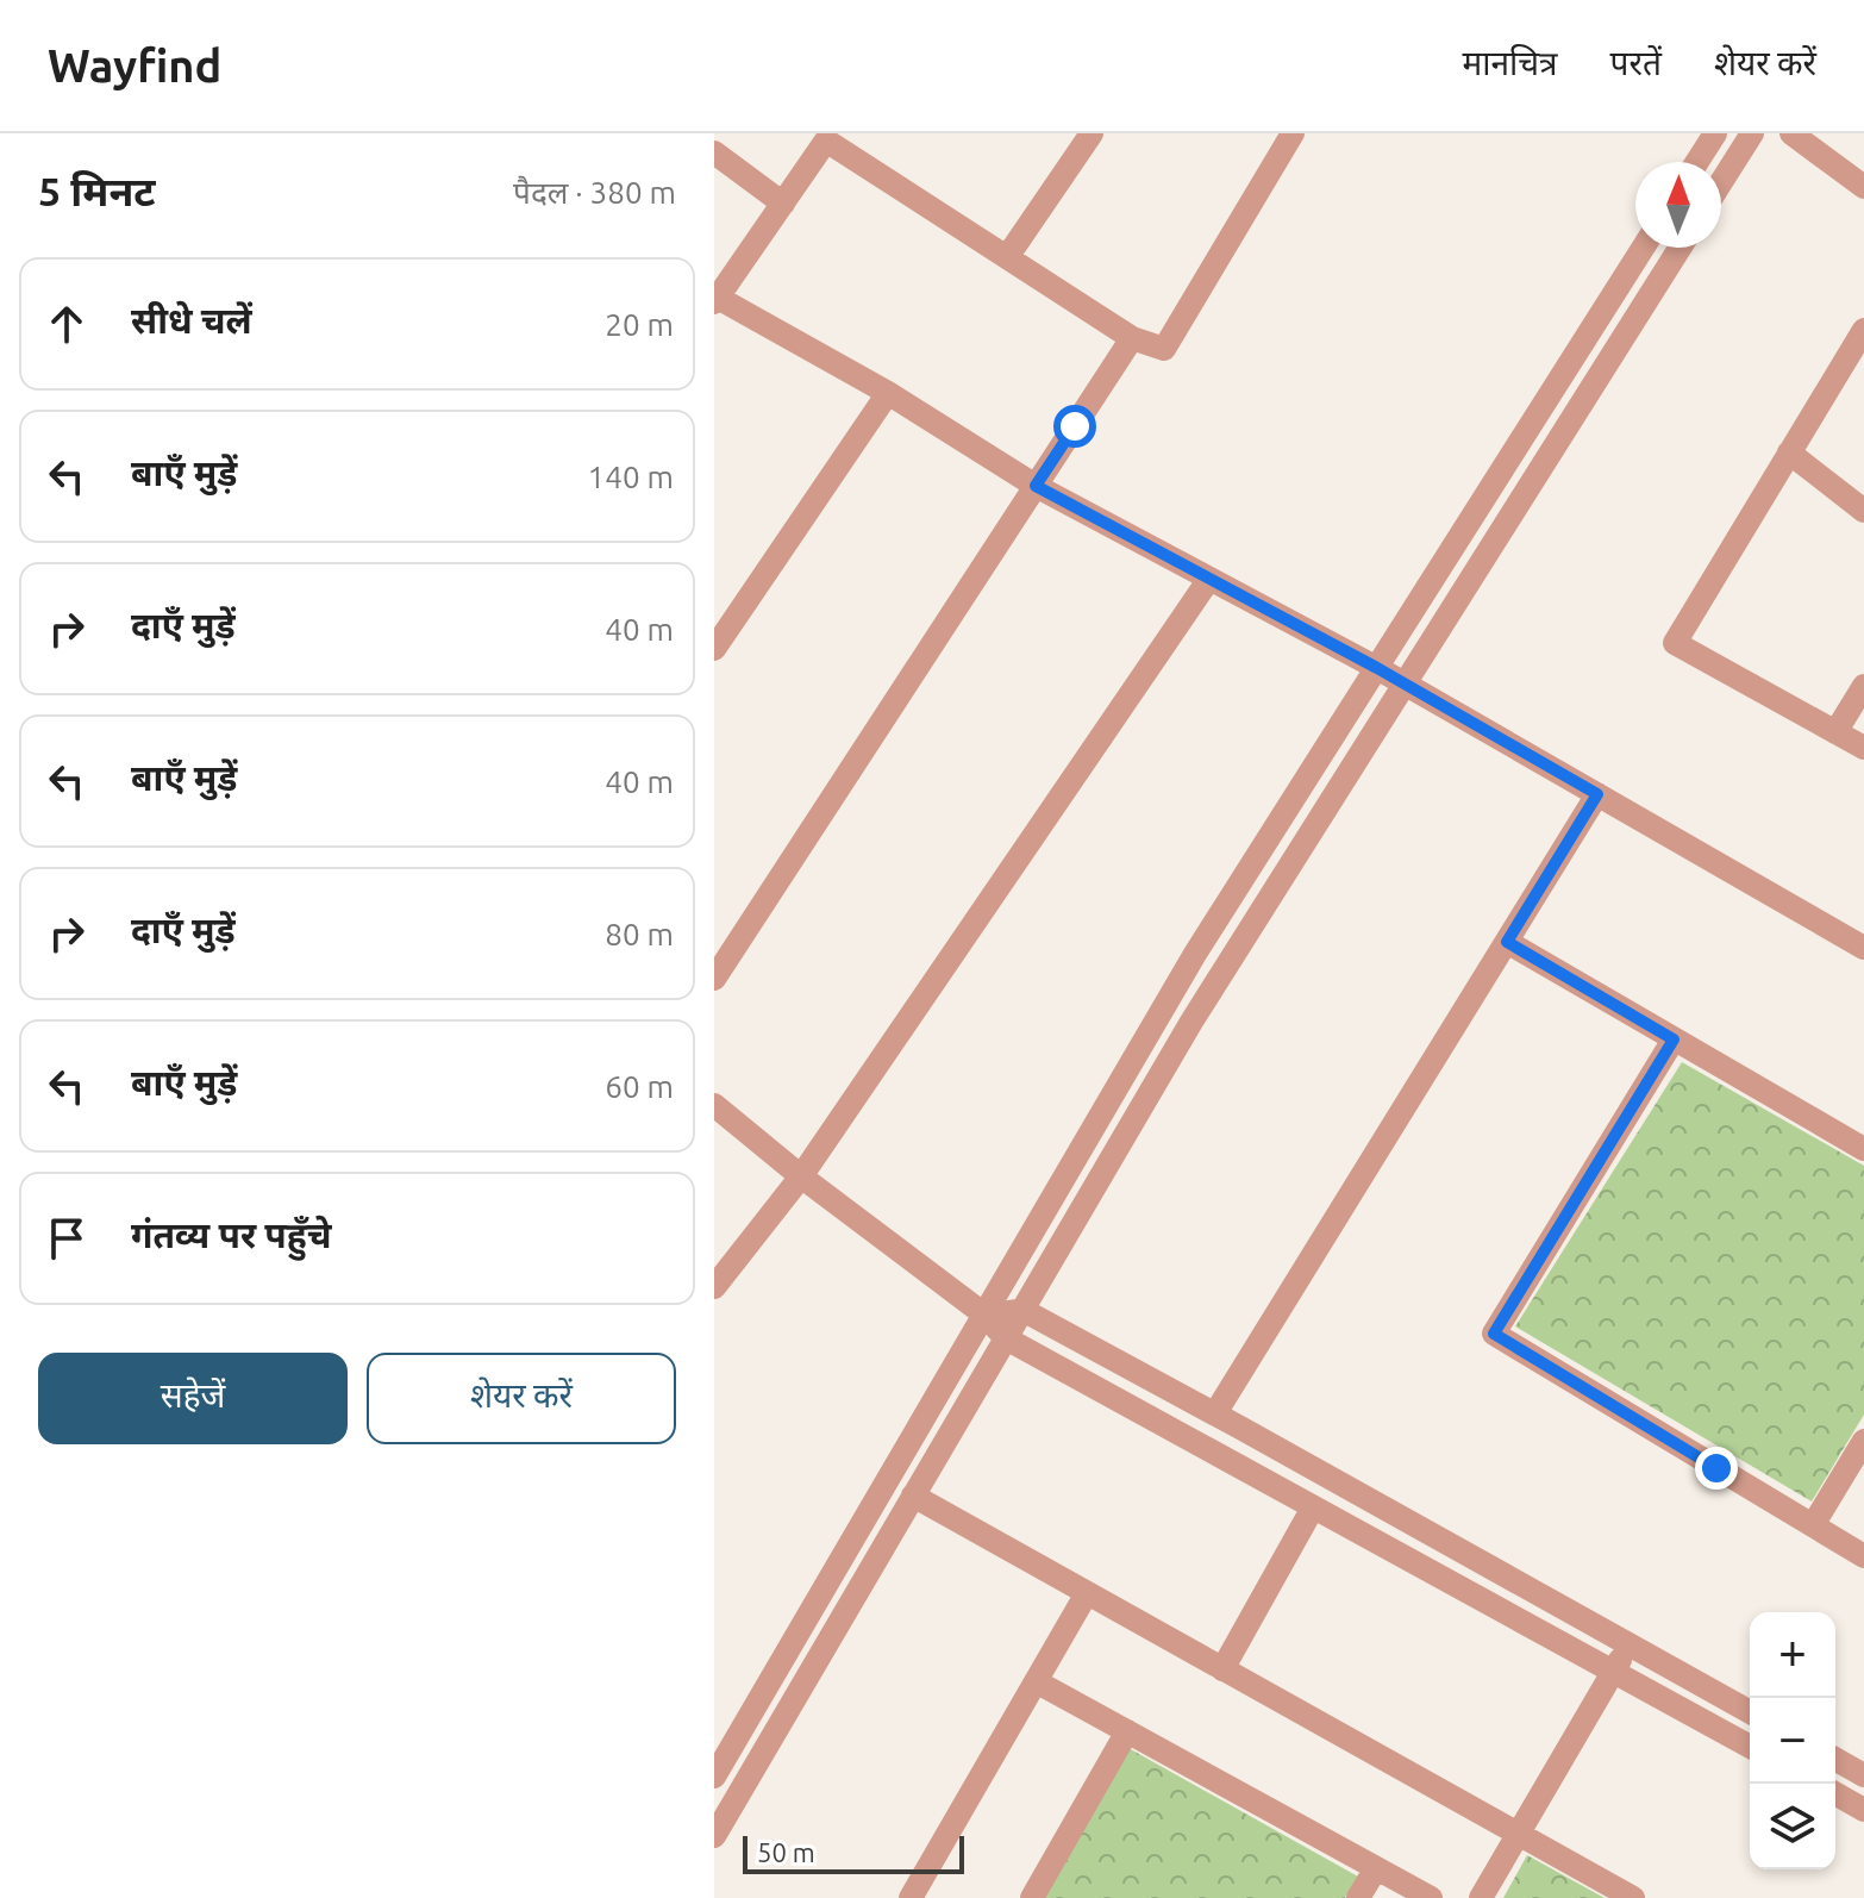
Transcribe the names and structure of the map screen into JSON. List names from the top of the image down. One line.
{"scale_bar":"50 m","north":"top","page":{"header":"Wayfind","nav":["मानचित्र","परतें","शेयर करें"],"heading":["5 मिनट","पैदल · 380 m"],"list":[["सीधे चलें","20 m"],["बाएँ मुड़ें","140 m"],["दाएँ मुड़ें","40 m"],["बाएँ मुड़ें","40 m"],["दाएँ मुड़ें","80 m"],["बाएँ मुड़ें","60 m"],"गंतव्य पर पहुँचे"],"buttons":["सहेजें","शेयर करें"],"map_buttons":["+","−"],"scale":"50 m"}}
